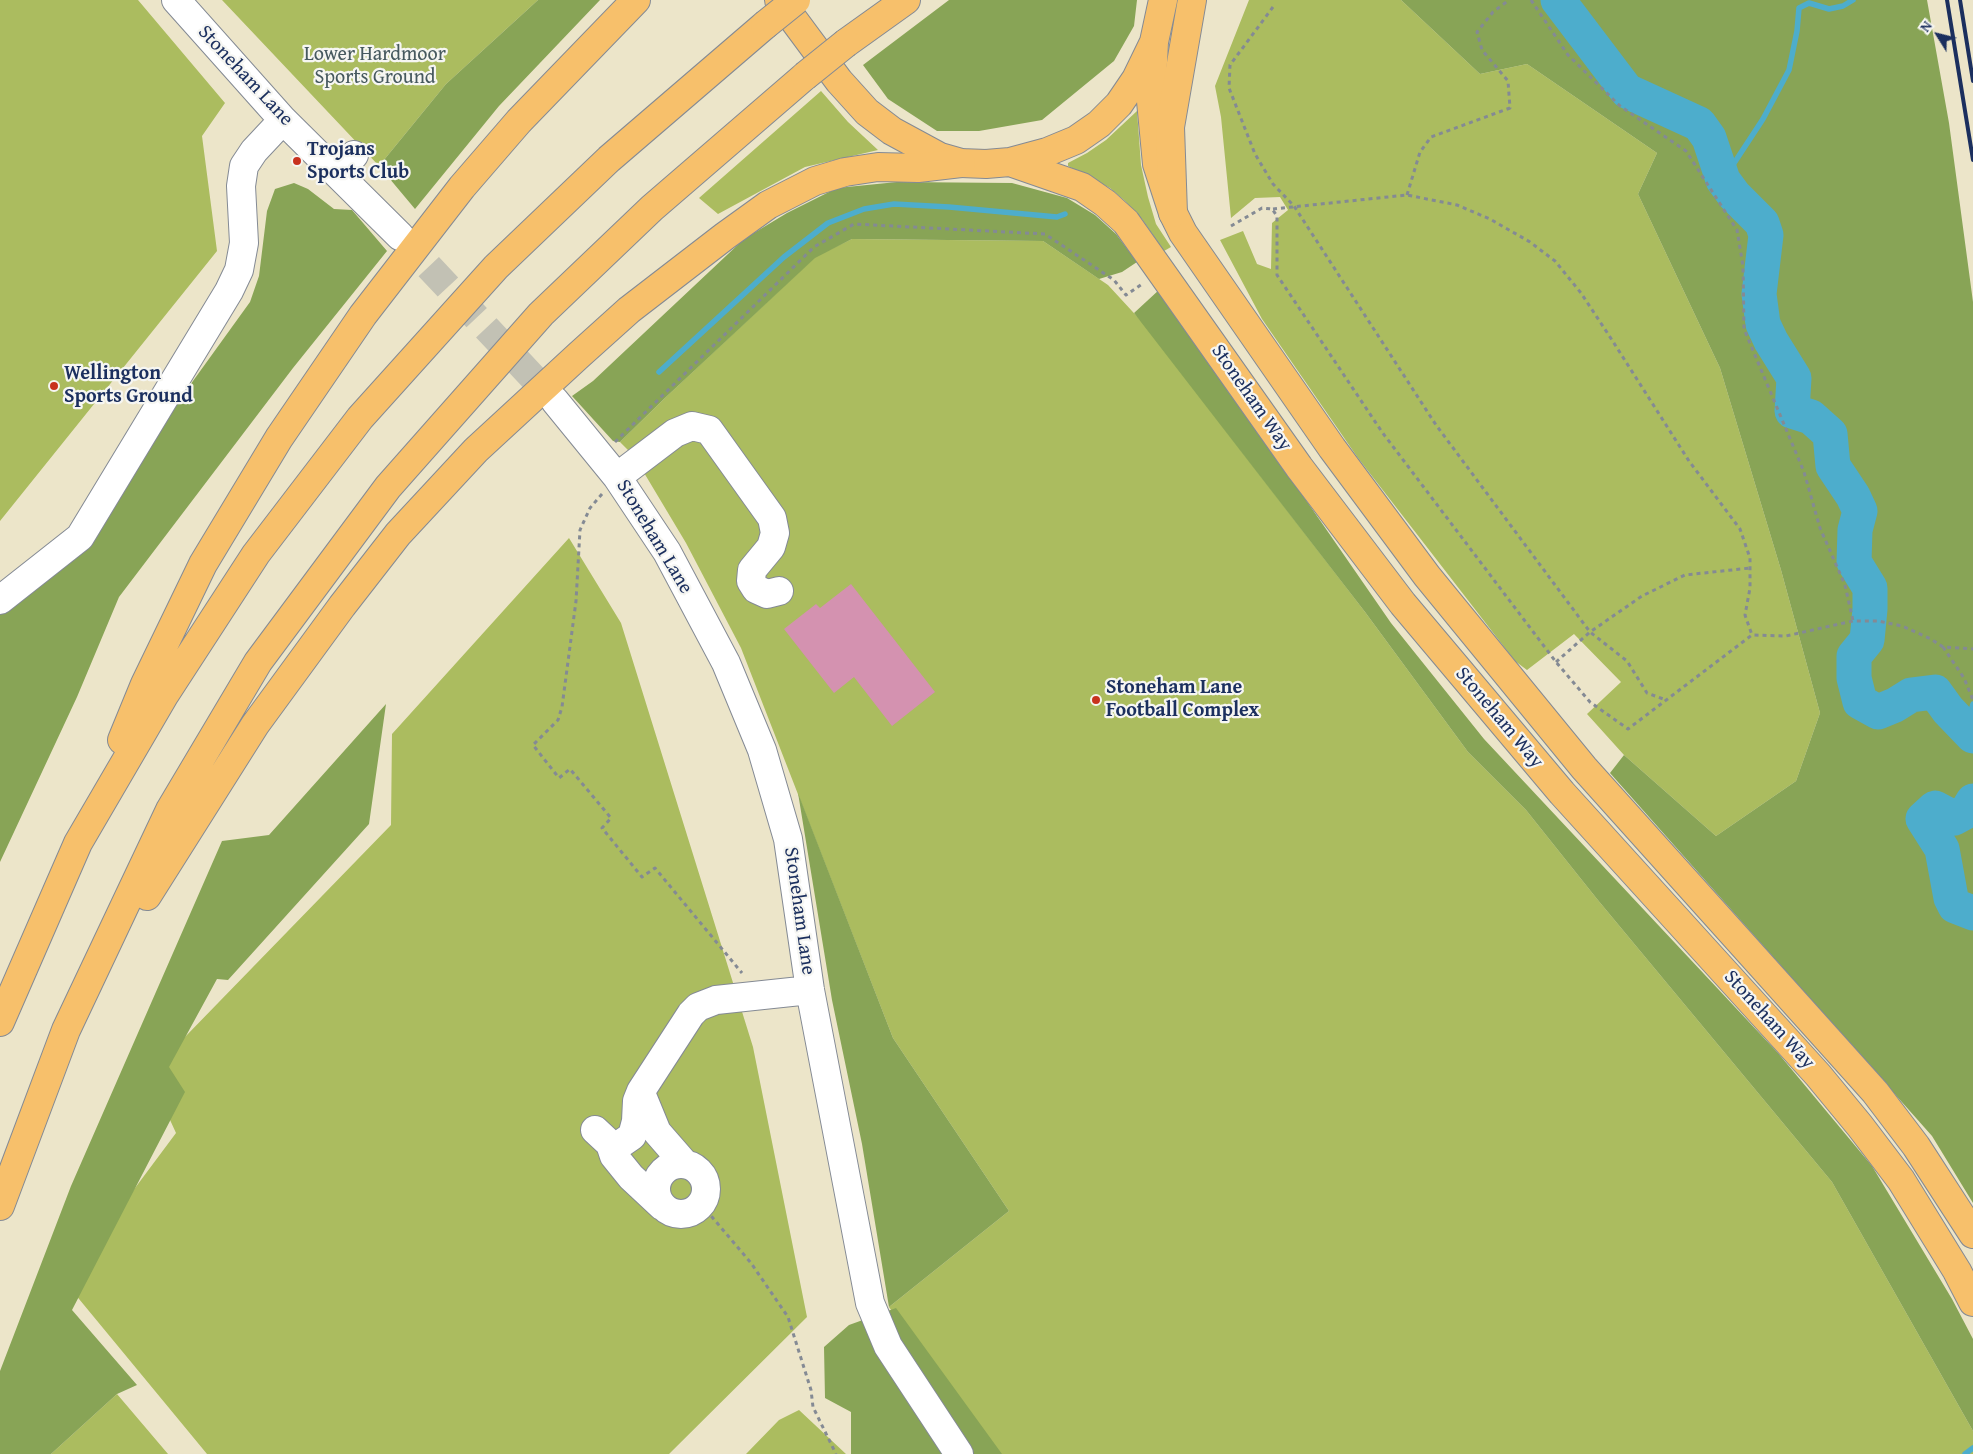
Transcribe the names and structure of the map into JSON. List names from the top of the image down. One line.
{"streets":{"main road":["Stoneham Way"],"street":["Stoneham Lane"]},"parks":["Lower Hardmoor Sports Ground"],"places":["Trojans Sports Club","Wellington Sports Ground","Stoneham Lane Football Complex"],"north":"top left"}
